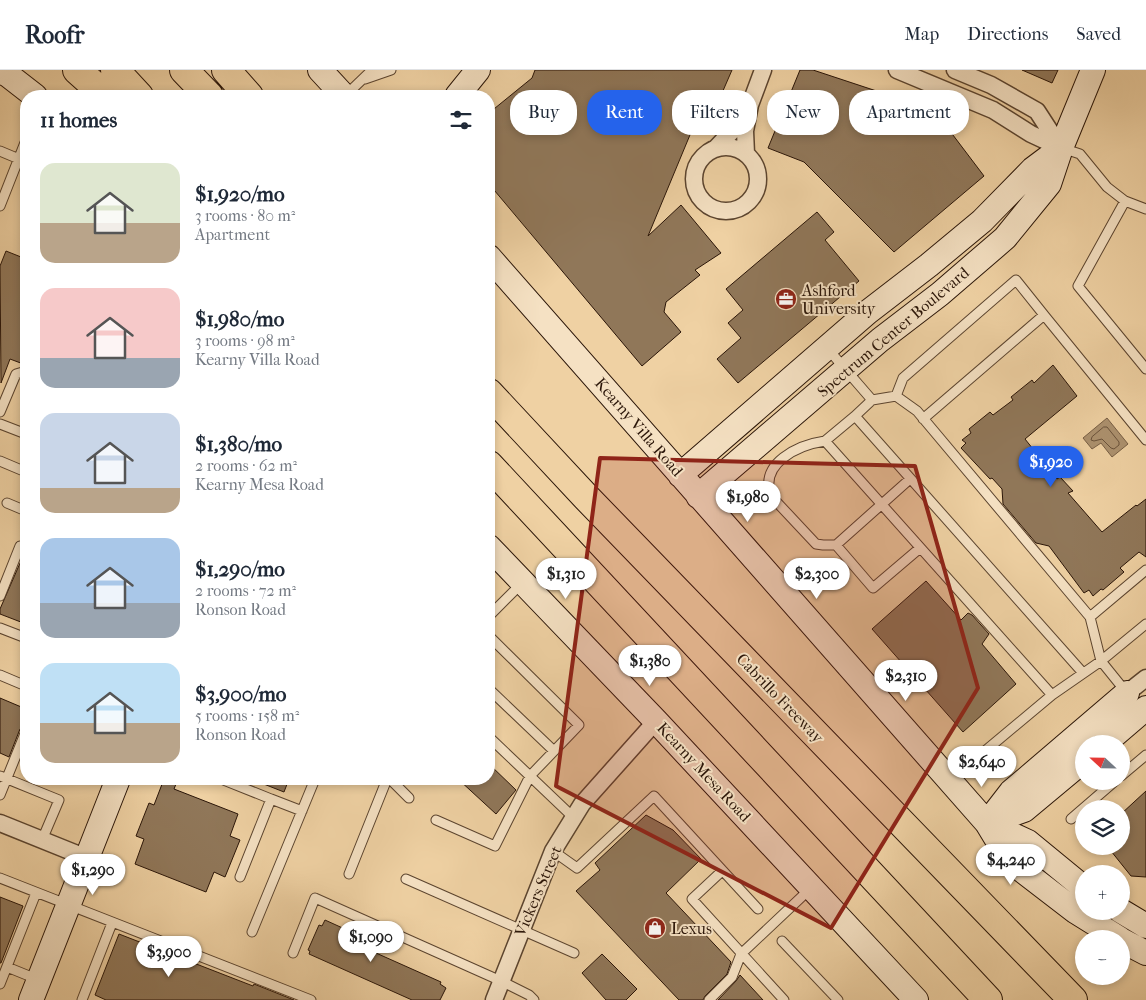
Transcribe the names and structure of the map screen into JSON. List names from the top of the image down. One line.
{"streets":{"highway":["Cabrillo Freeway"],"street":["Spectrum Center Boulevard","Kearny Villa Road","Kearny Mesa Road","Vickers Street"]},"crossings":[["Spectrum Center Boulevard","Kearny Villa Road"],["Kearny Mesa Road","Vickers Street"]],"places":{"office":["Ashford University"],"shop":["Lexus"]},"north":"left","page":{"header":"Roofr","nav":["Map","Directions","Saved"],"chip":["Buy","Rent","Filters","New","Apartment"],"heading":"11 homes","list":[{"name":"$1,920/mo","note":"3 rooms · 80 m² · Apartment"},{"name":"$1,980/mo","note":"3 rooms · 98 m² · Kearny Villa Road"},{"name":"$1,380/mo","note":"2 rooms · 62 m² · Kearny Mesa Road"},{"name":"$1,290/mo","note":"2 rooms · 72 m² · Ronson Road"},{"name":"$3,900/mo","note":"5 rooms · 158 m² · Ronson Road"}],"price":["$1,920","$1,980","$1,310","$2,300","$1,380","$2,310","$2,640","$4,240","$1,290","$1,090","$3,900"],"map_buttons":["+","−"]}}
